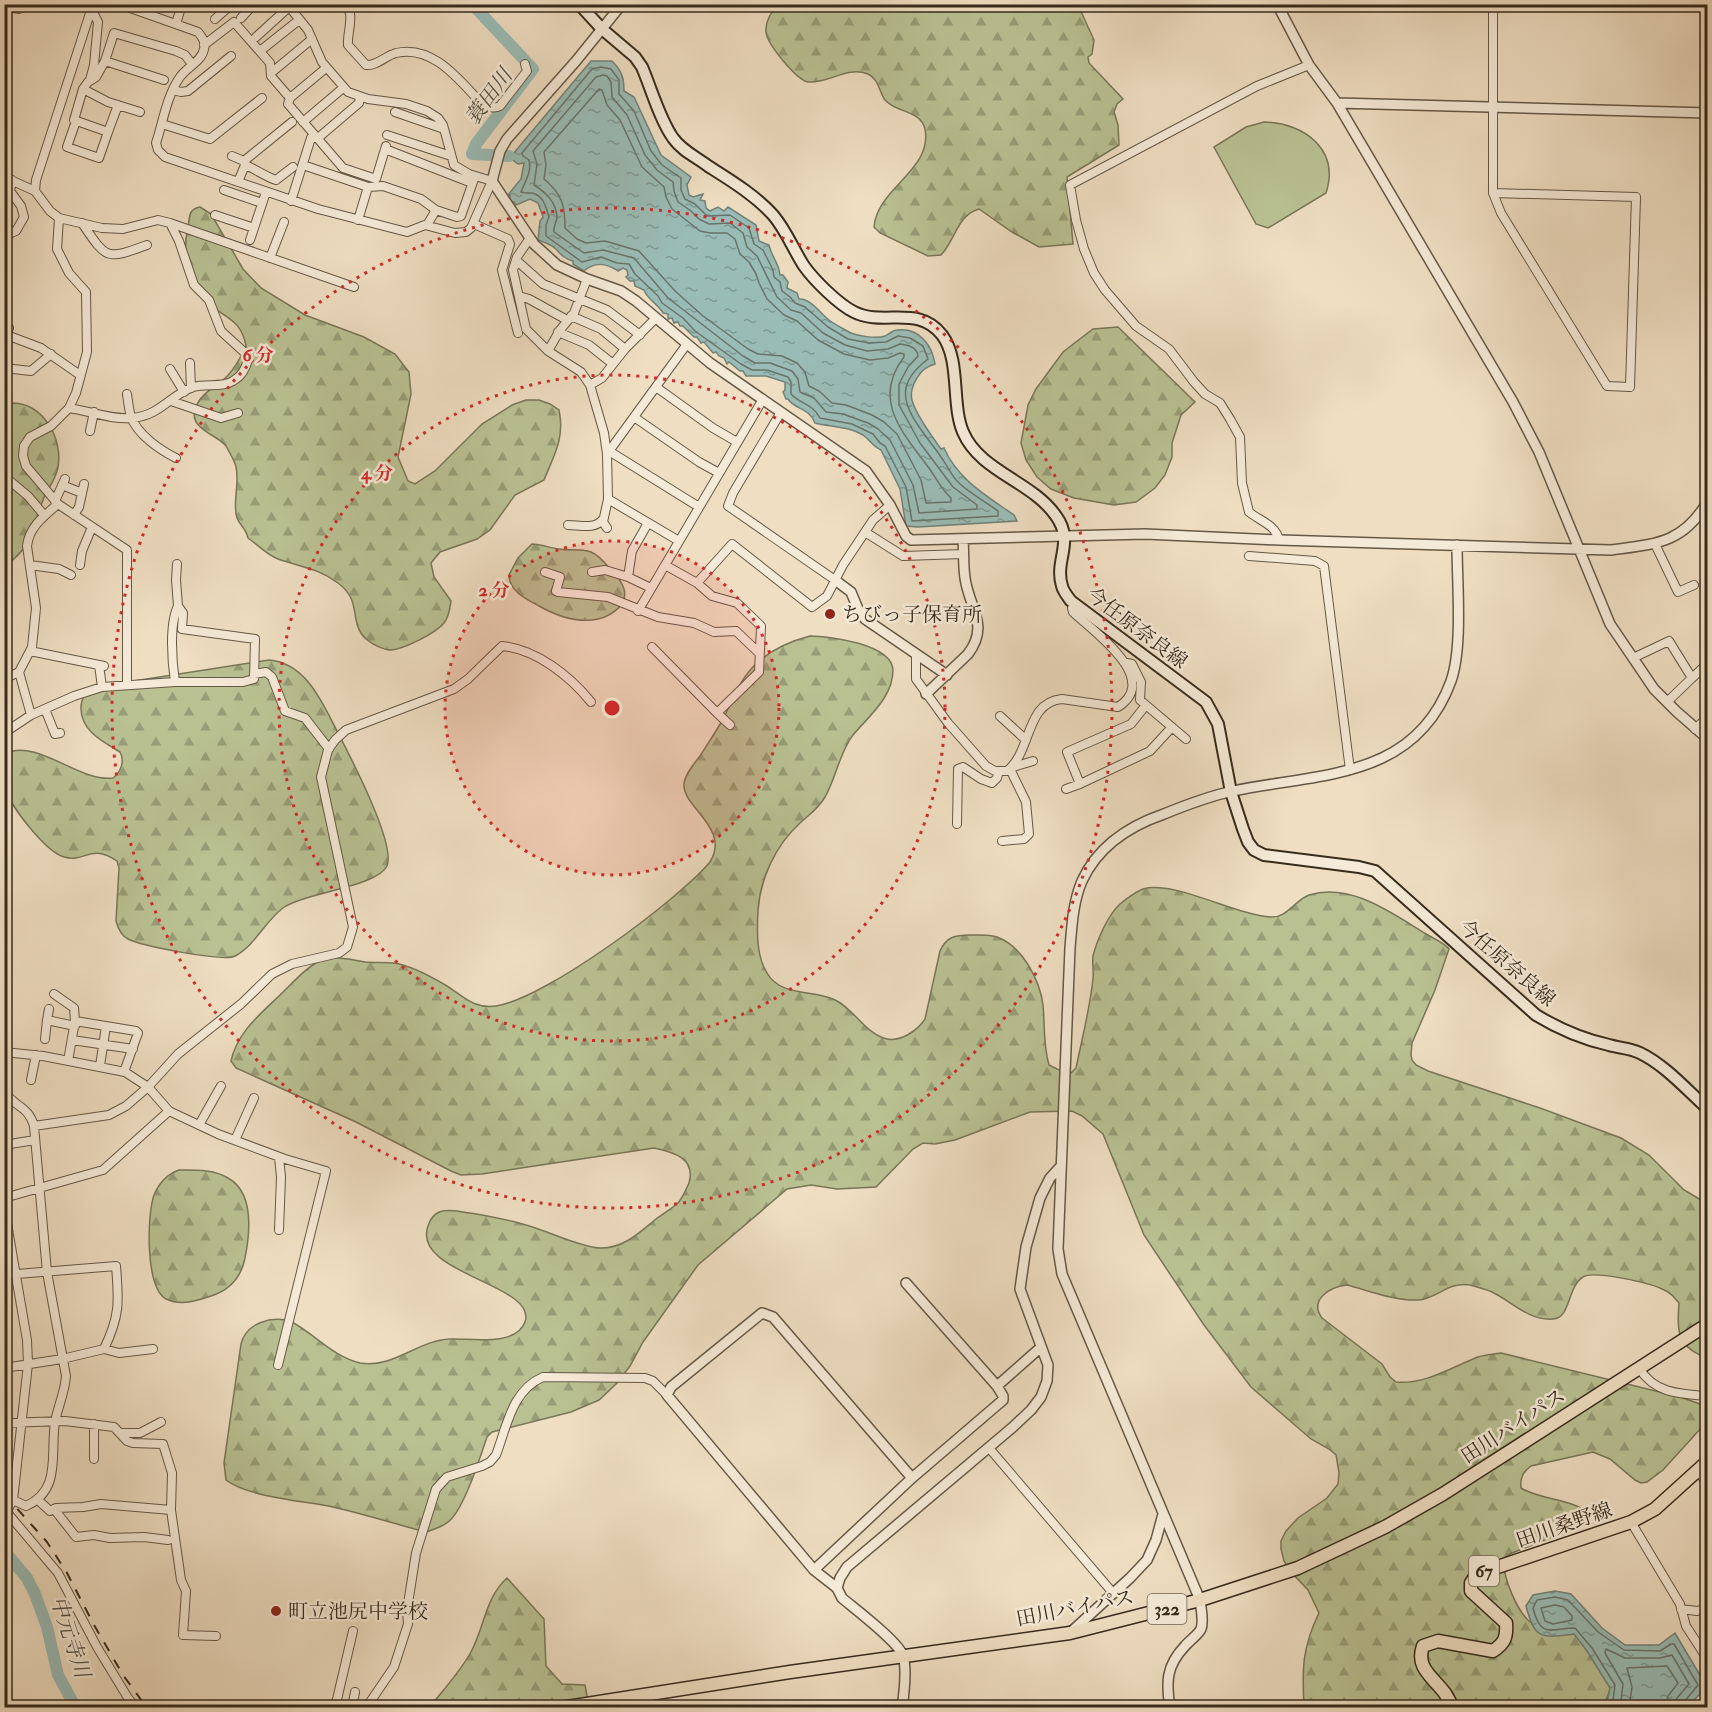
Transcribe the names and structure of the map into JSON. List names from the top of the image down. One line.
{"streets":{"main road":["今任原奈良線","田川バイパス","田川桑野線","67","322"]},"water":["蓑田川","中元寺川"],"places":["ちびっ子保育所","町立池尻中学校"],"rings":["6 分","4 分","2 分"]}
